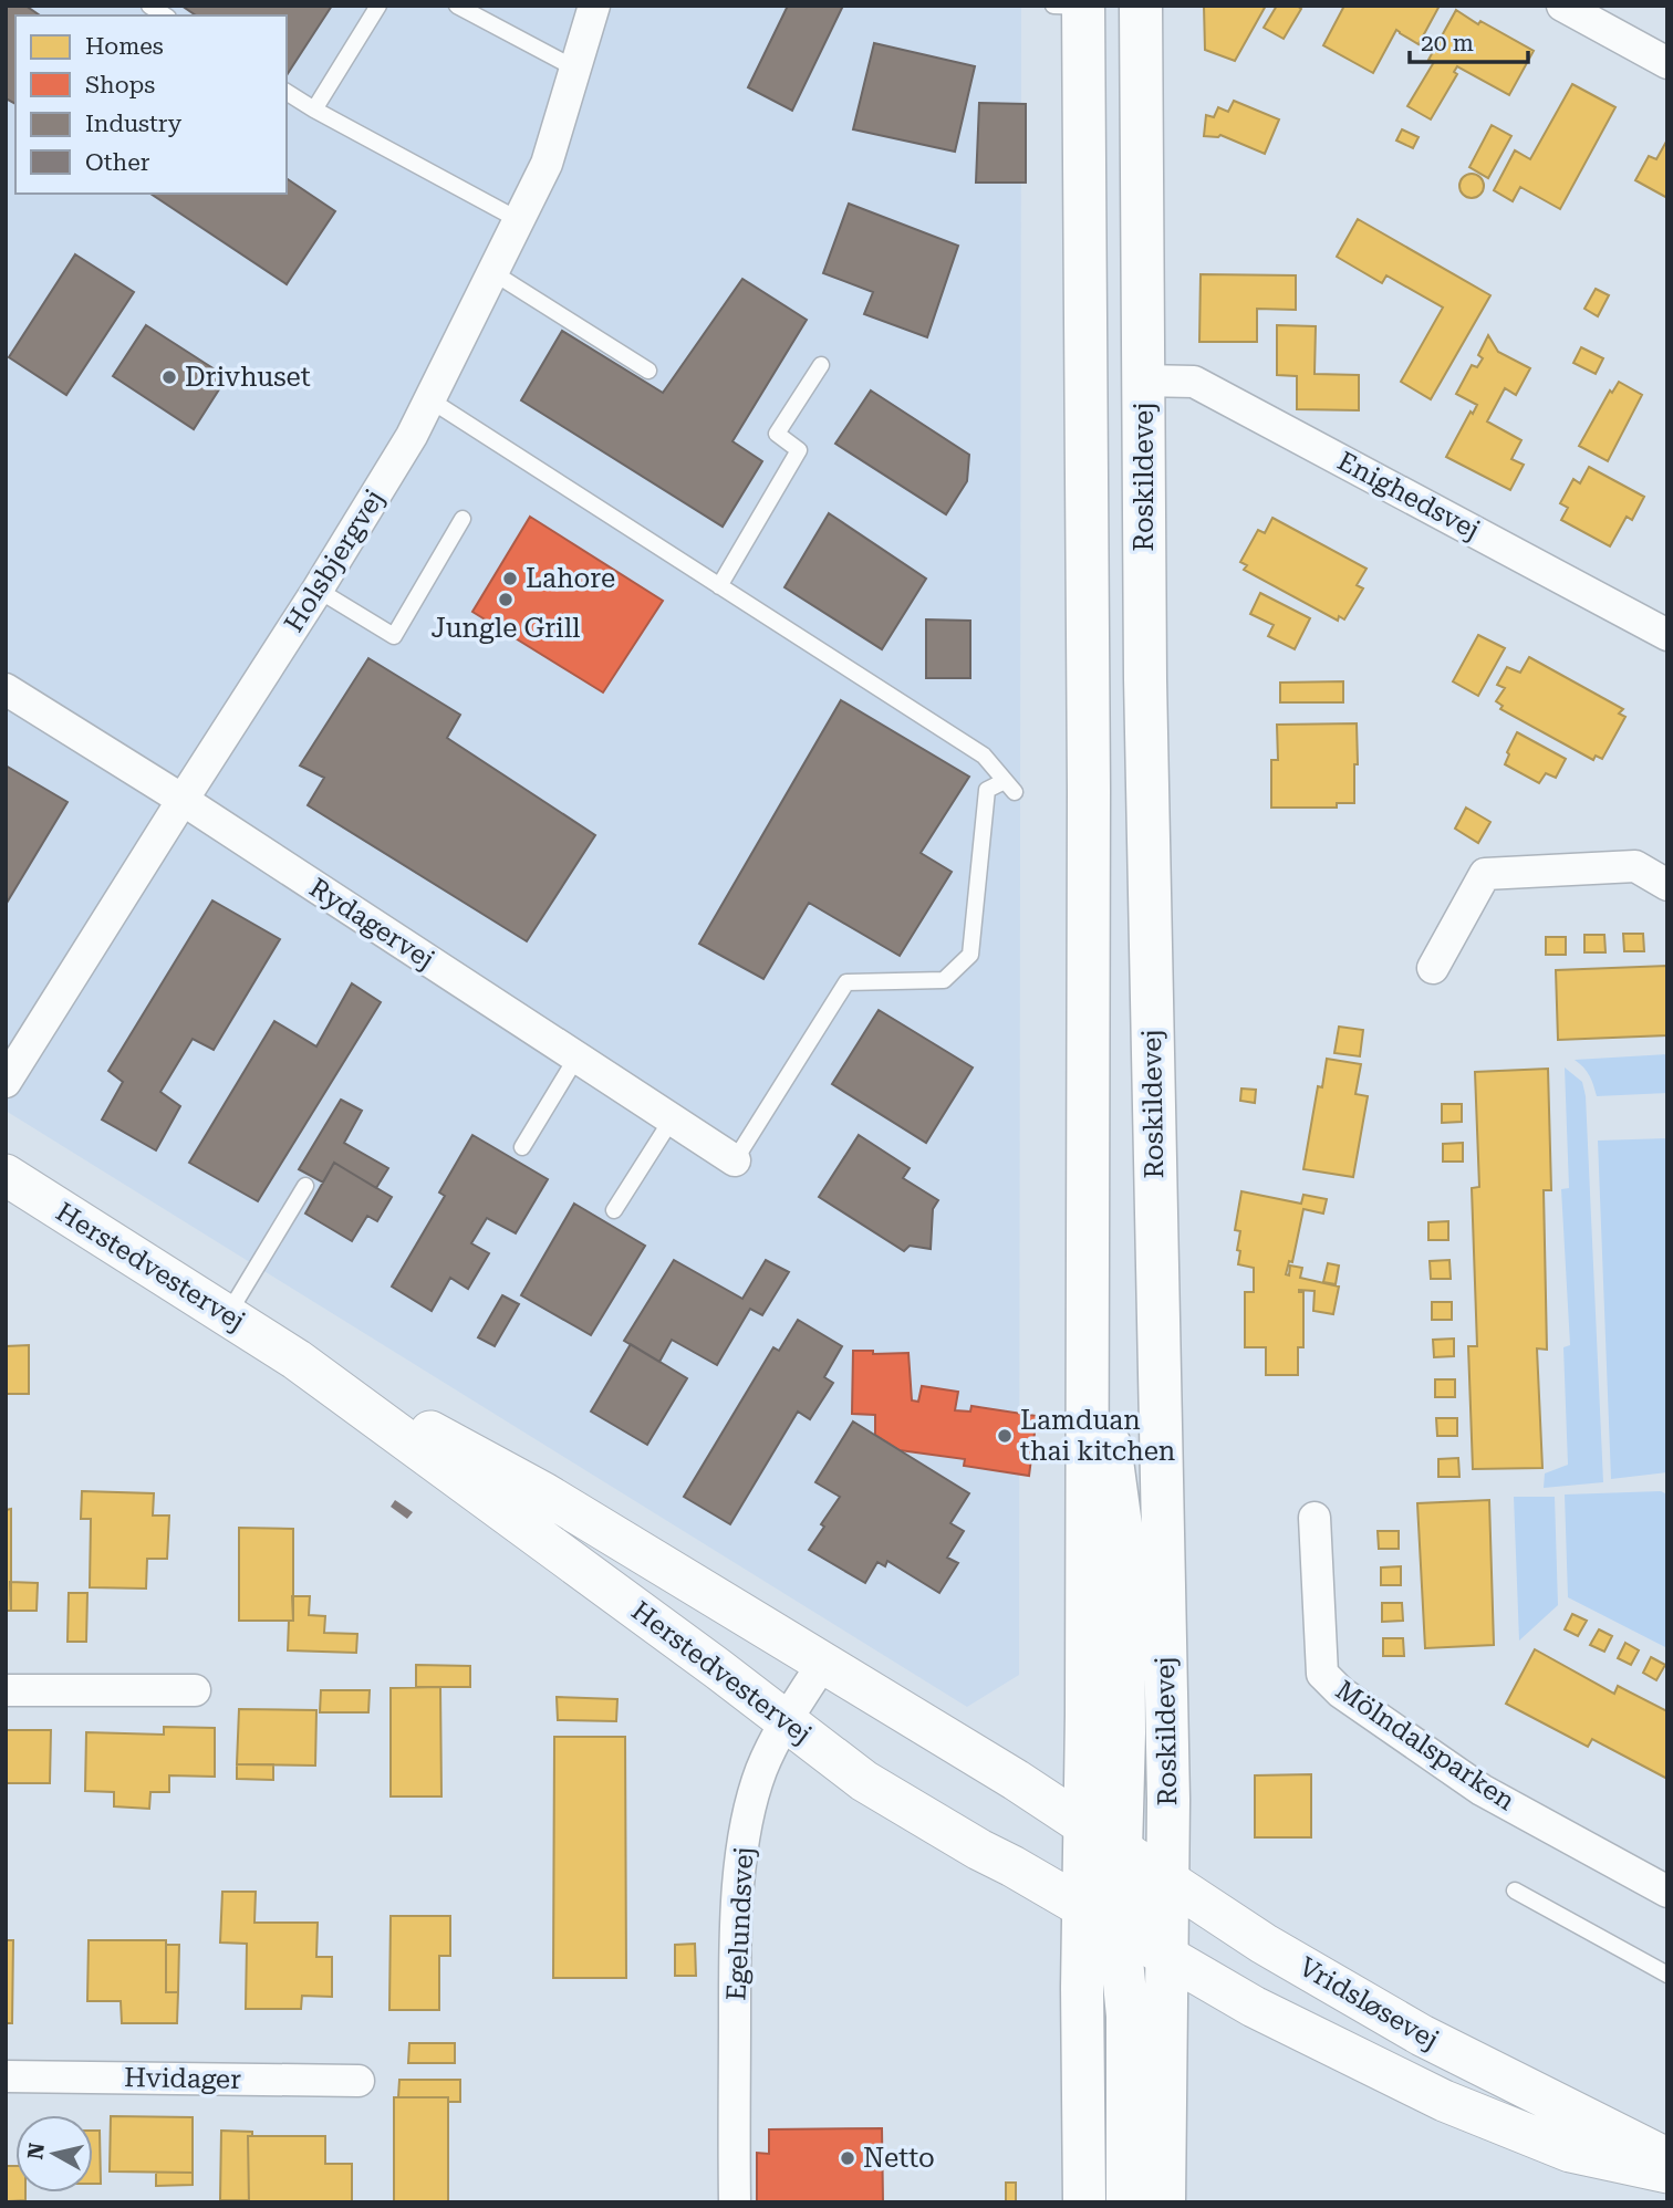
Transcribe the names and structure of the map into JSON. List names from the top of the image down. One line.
{"streets":{"main road":["Roskildevej"],"street":["Enighedsvej","Holsbjergvej","Rydagervej","Herstedvestervej","Mölndalsparken","Egelundsvej","Vridsløsevej","Hvidager"]},"crossings":[["Roskildevej","Enighedsvej"],["Roskildevej","Herstedvestervej"],["Roskildevej","Vridsløsevej"],["Holsbjergvej","Rydagervej"],["Herstedvestervej","Egelundsvej"],["Herstedvestervej","Vridsløsevej"]],"places":["Drivhuset","Lahore","Jungle Grill","Lamduan thai kitchen","Netto"],"legend":["Homes","Shops","Industry","Other"],"scale_bar":"20 m","north":"left"}
